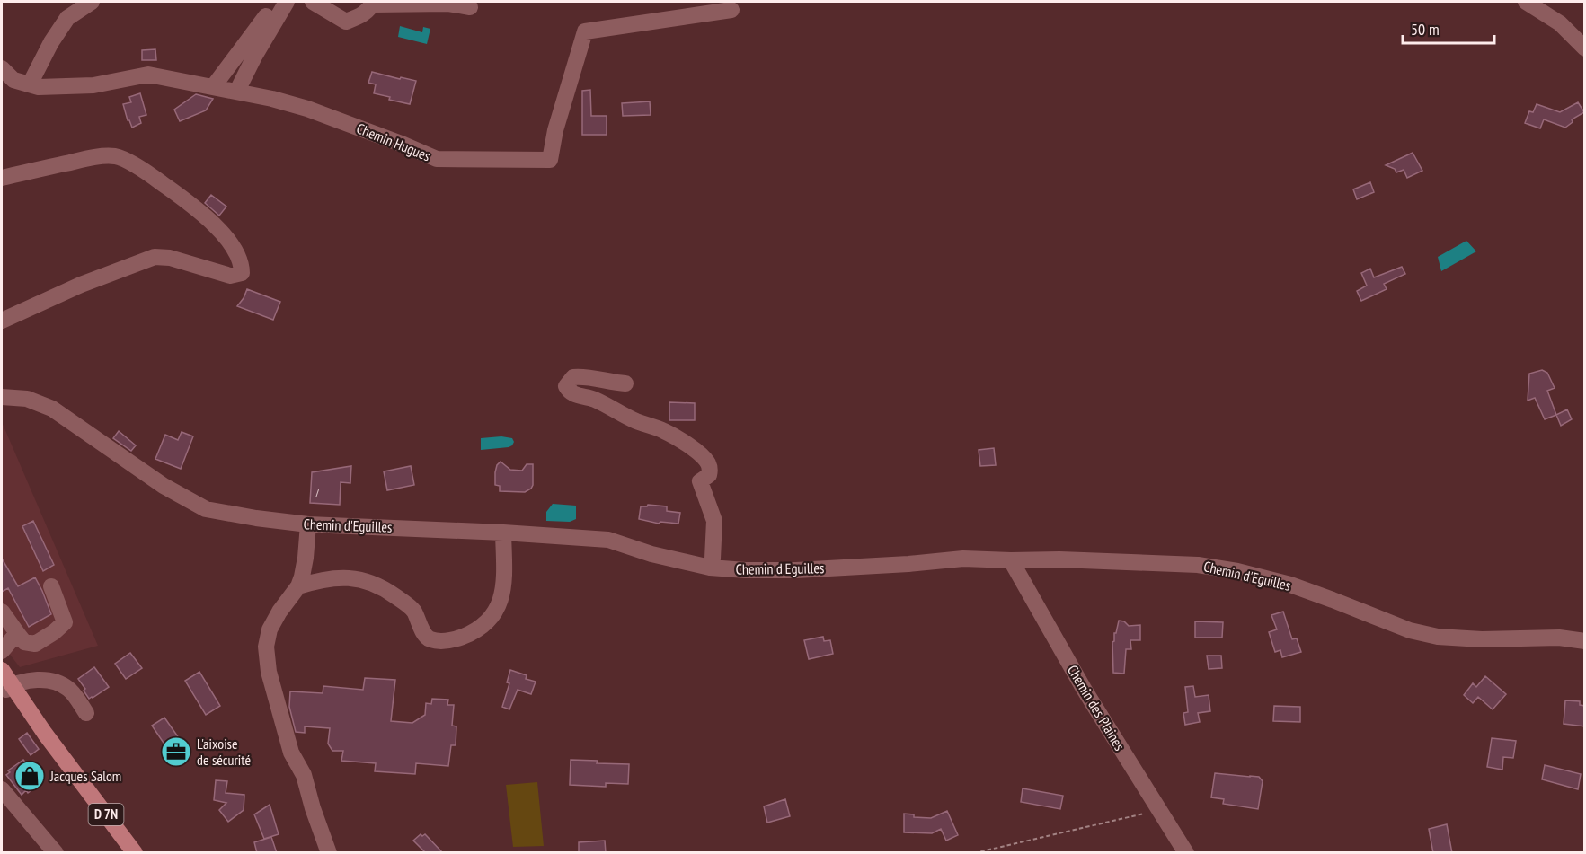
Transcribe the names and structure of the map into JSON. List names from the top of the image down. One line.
{"streets":{"main road":["D 7N"],"street":["Chemin Hugues","Chemin d'Eguilles","Chemin des Plaines"]},"crossings":[["Chemin d'Eguilles","Chemin des Plaines"]],"places":{"office":["L'aixoise de sécurité"],"shop":["Jacques Salom"]},"house_numbers":["7"],"scale_bar":"50 m"}
